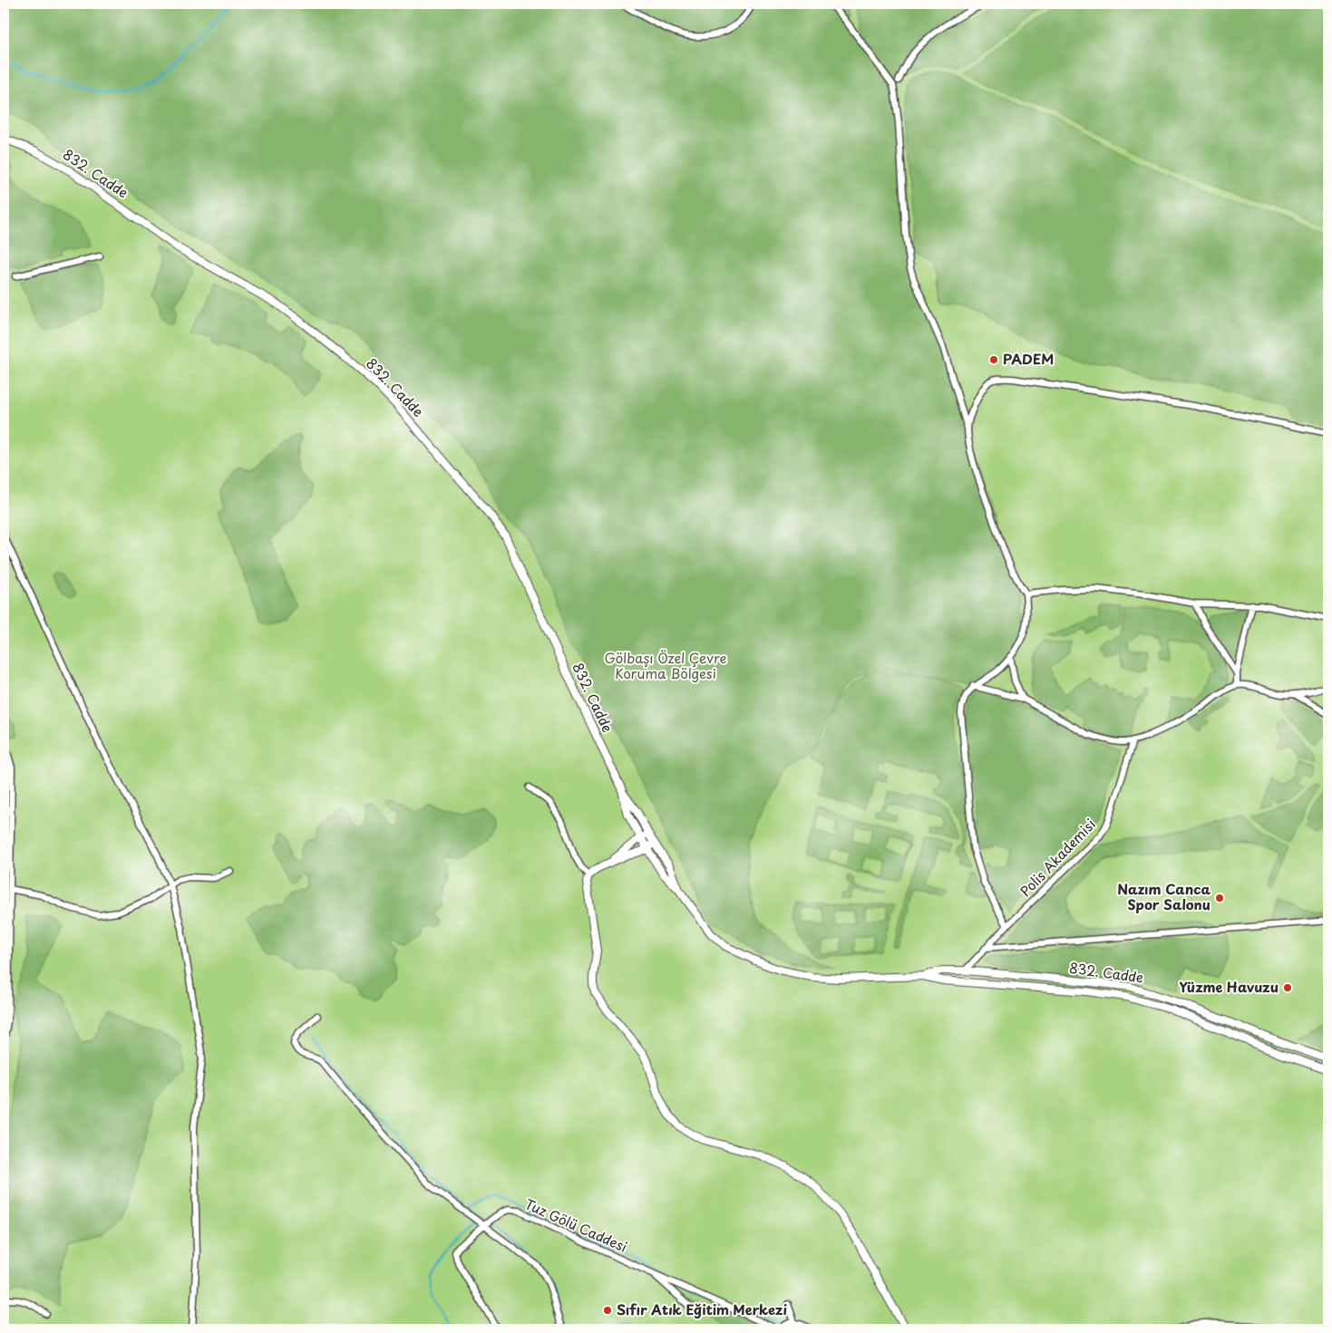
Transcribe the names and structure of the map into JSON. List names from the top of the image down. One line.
{"streets":{"street":["832. Cadde","Polis Akademisi","Tuz Gölü Caddesi"]},"crossings":[["832. Cadde","Polis Akademisi"]],"parks":["Gölbaşı Özel Çevre Koruma Bölgesi"],"places":["PADEM","Nazım Canca Spor Salonu","Yüzme Havuzu","Sıfır Atık Eğitim Merkezi"]}
